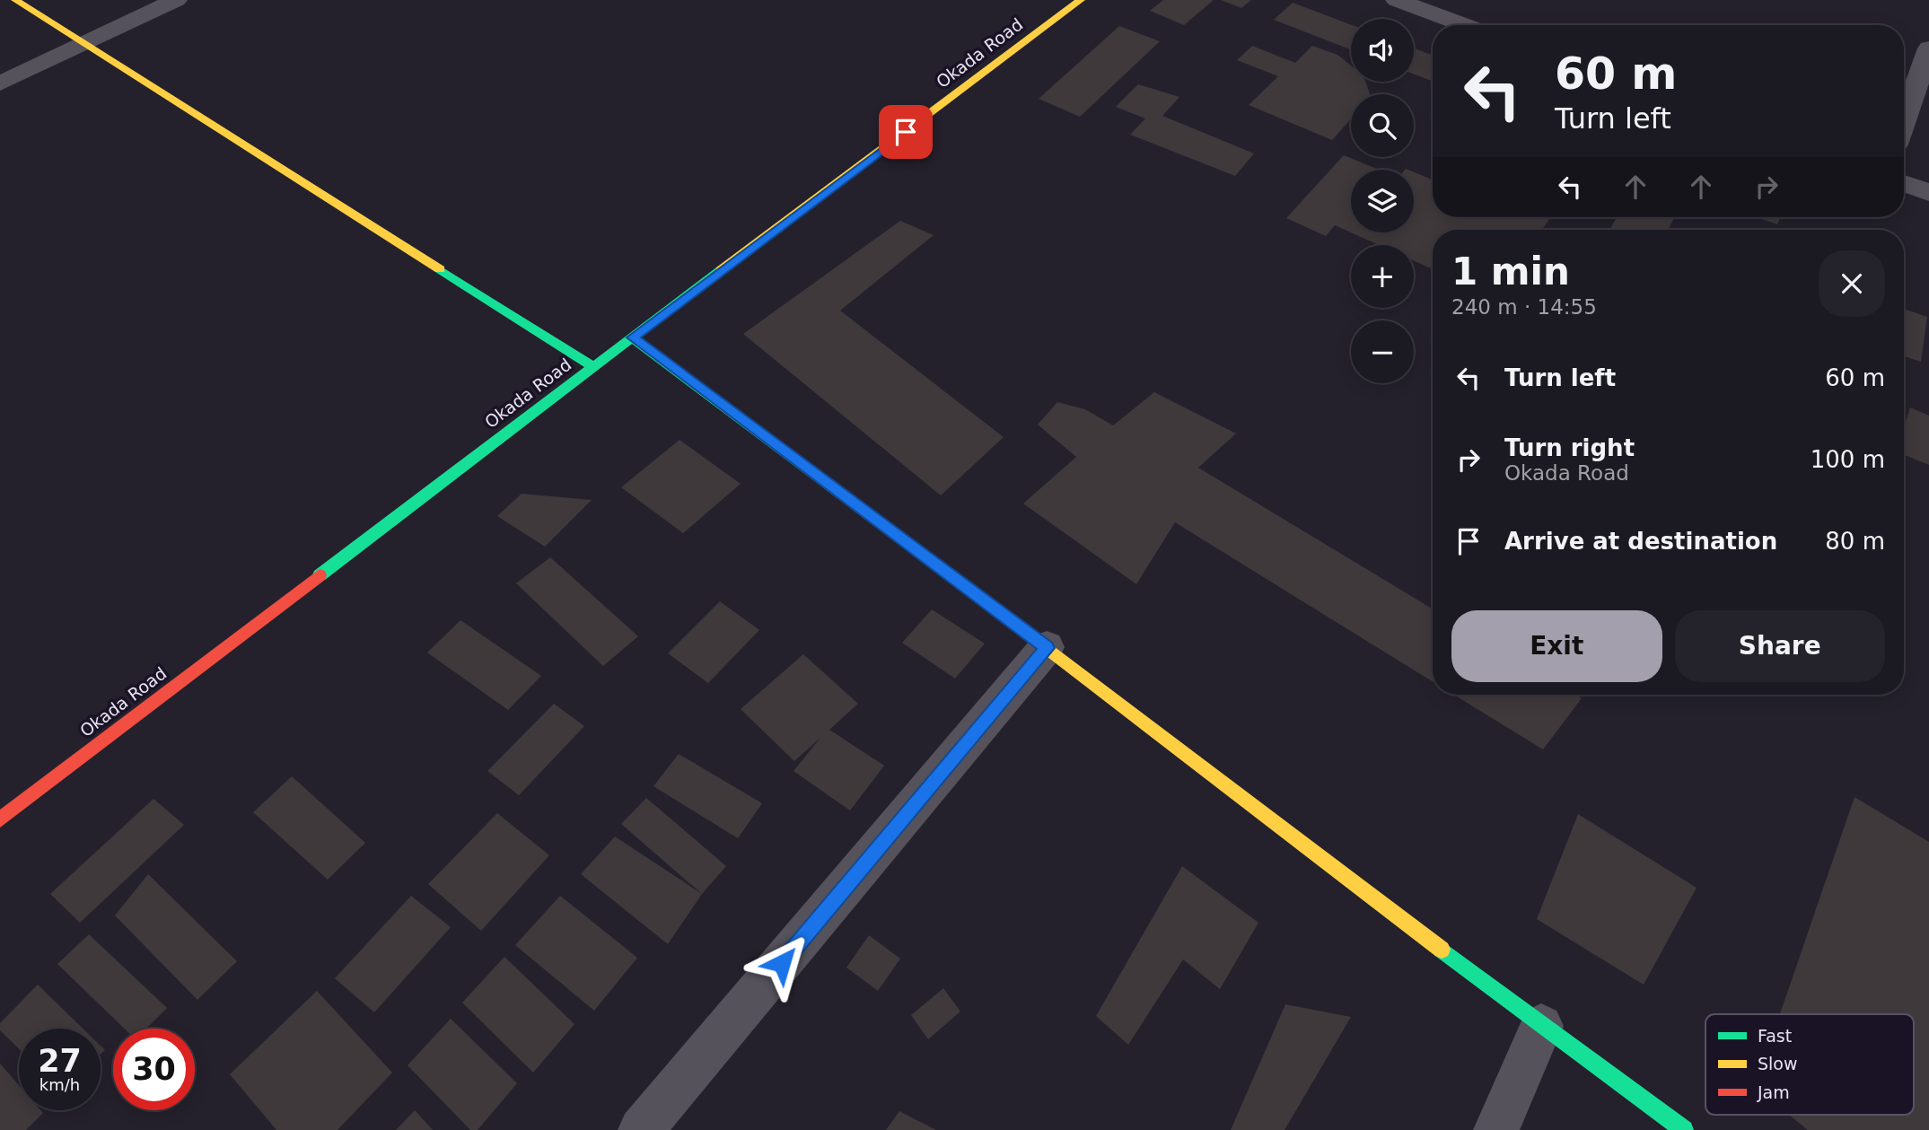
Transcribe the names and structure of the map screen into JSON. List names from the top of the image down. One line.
{"streets":{"street":["Okada Road"]},"legend":["Fast","Slow","Jam"],"page":{"map_buttons":["+","−"],"turn":["60 m","Turn left"],"heading":["1 min","240 m · 14:55"],"list":[{"name":"Turn left","value":"60 m"},{"name":"Turn right","note":"Okada Road","value":"100 m"},{"name":"Arrive at destination","value":"80 m"}],"buttons":["Exit","Share"],"speed":"27 km/h","limit":"30"}}
